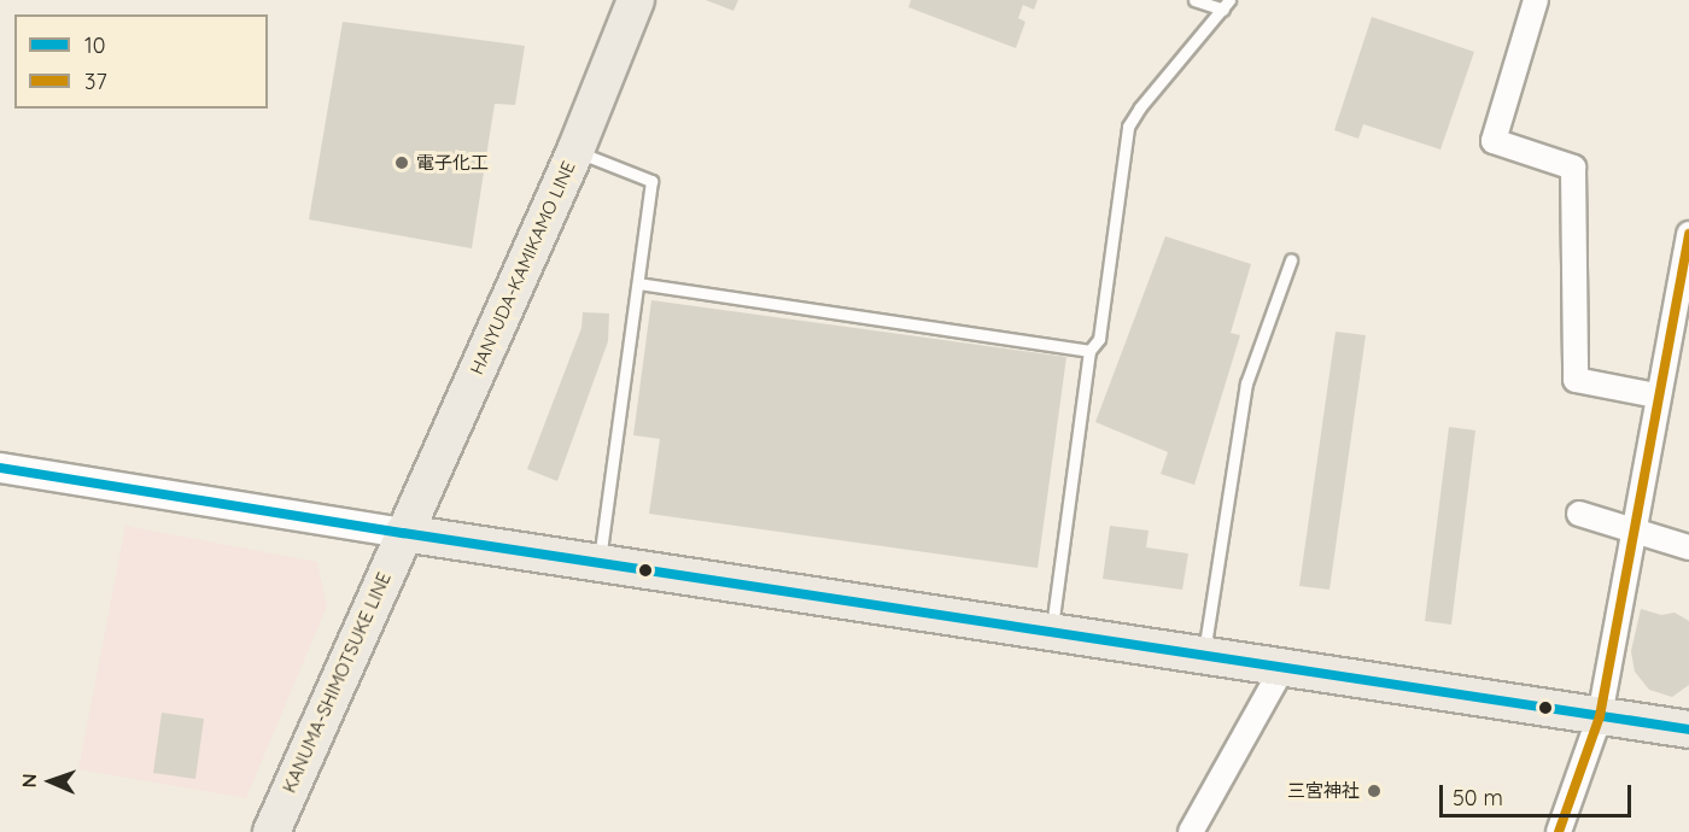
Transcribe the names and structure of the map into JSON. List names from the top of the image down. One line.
{"streets":{"main road":["HANYUDA-KAMIKAMO LINE","KANUMA-SHIMOTSUKE LINE"]},"crossings":[["HANYUDA-KAMIKAMO LINE","KANUMA-SHIMOTSUKE LINE"]],"places":["電子化工","三宮神社"],"lines":["transit line 37","transit line 10"],"legend":["10","37"],"scale_bar":"50 m","north":"left"}
